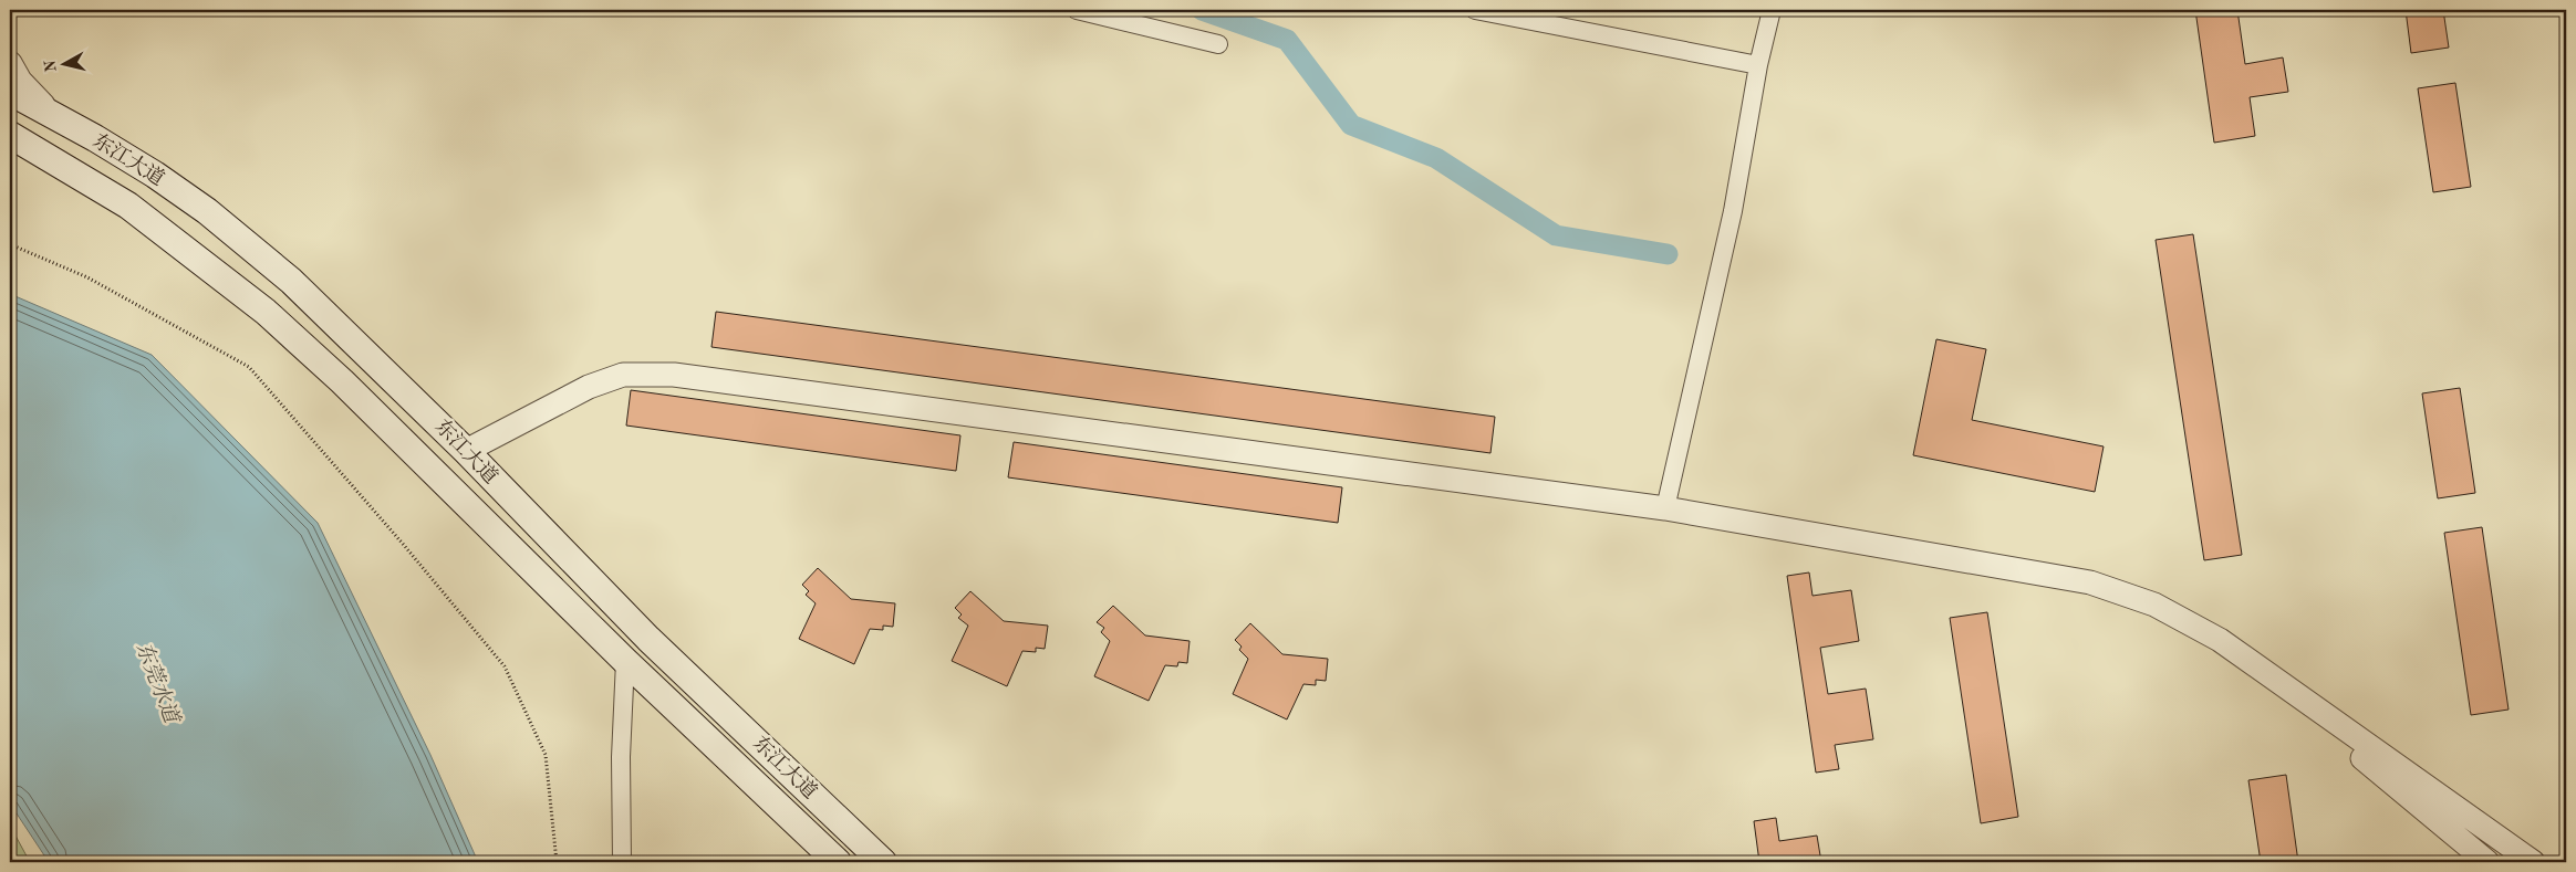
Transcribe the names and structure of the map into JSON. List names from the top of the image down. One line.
{"streets":{"main road":["东江大道"]},"water":["东莞水道"],"north":"left"}
